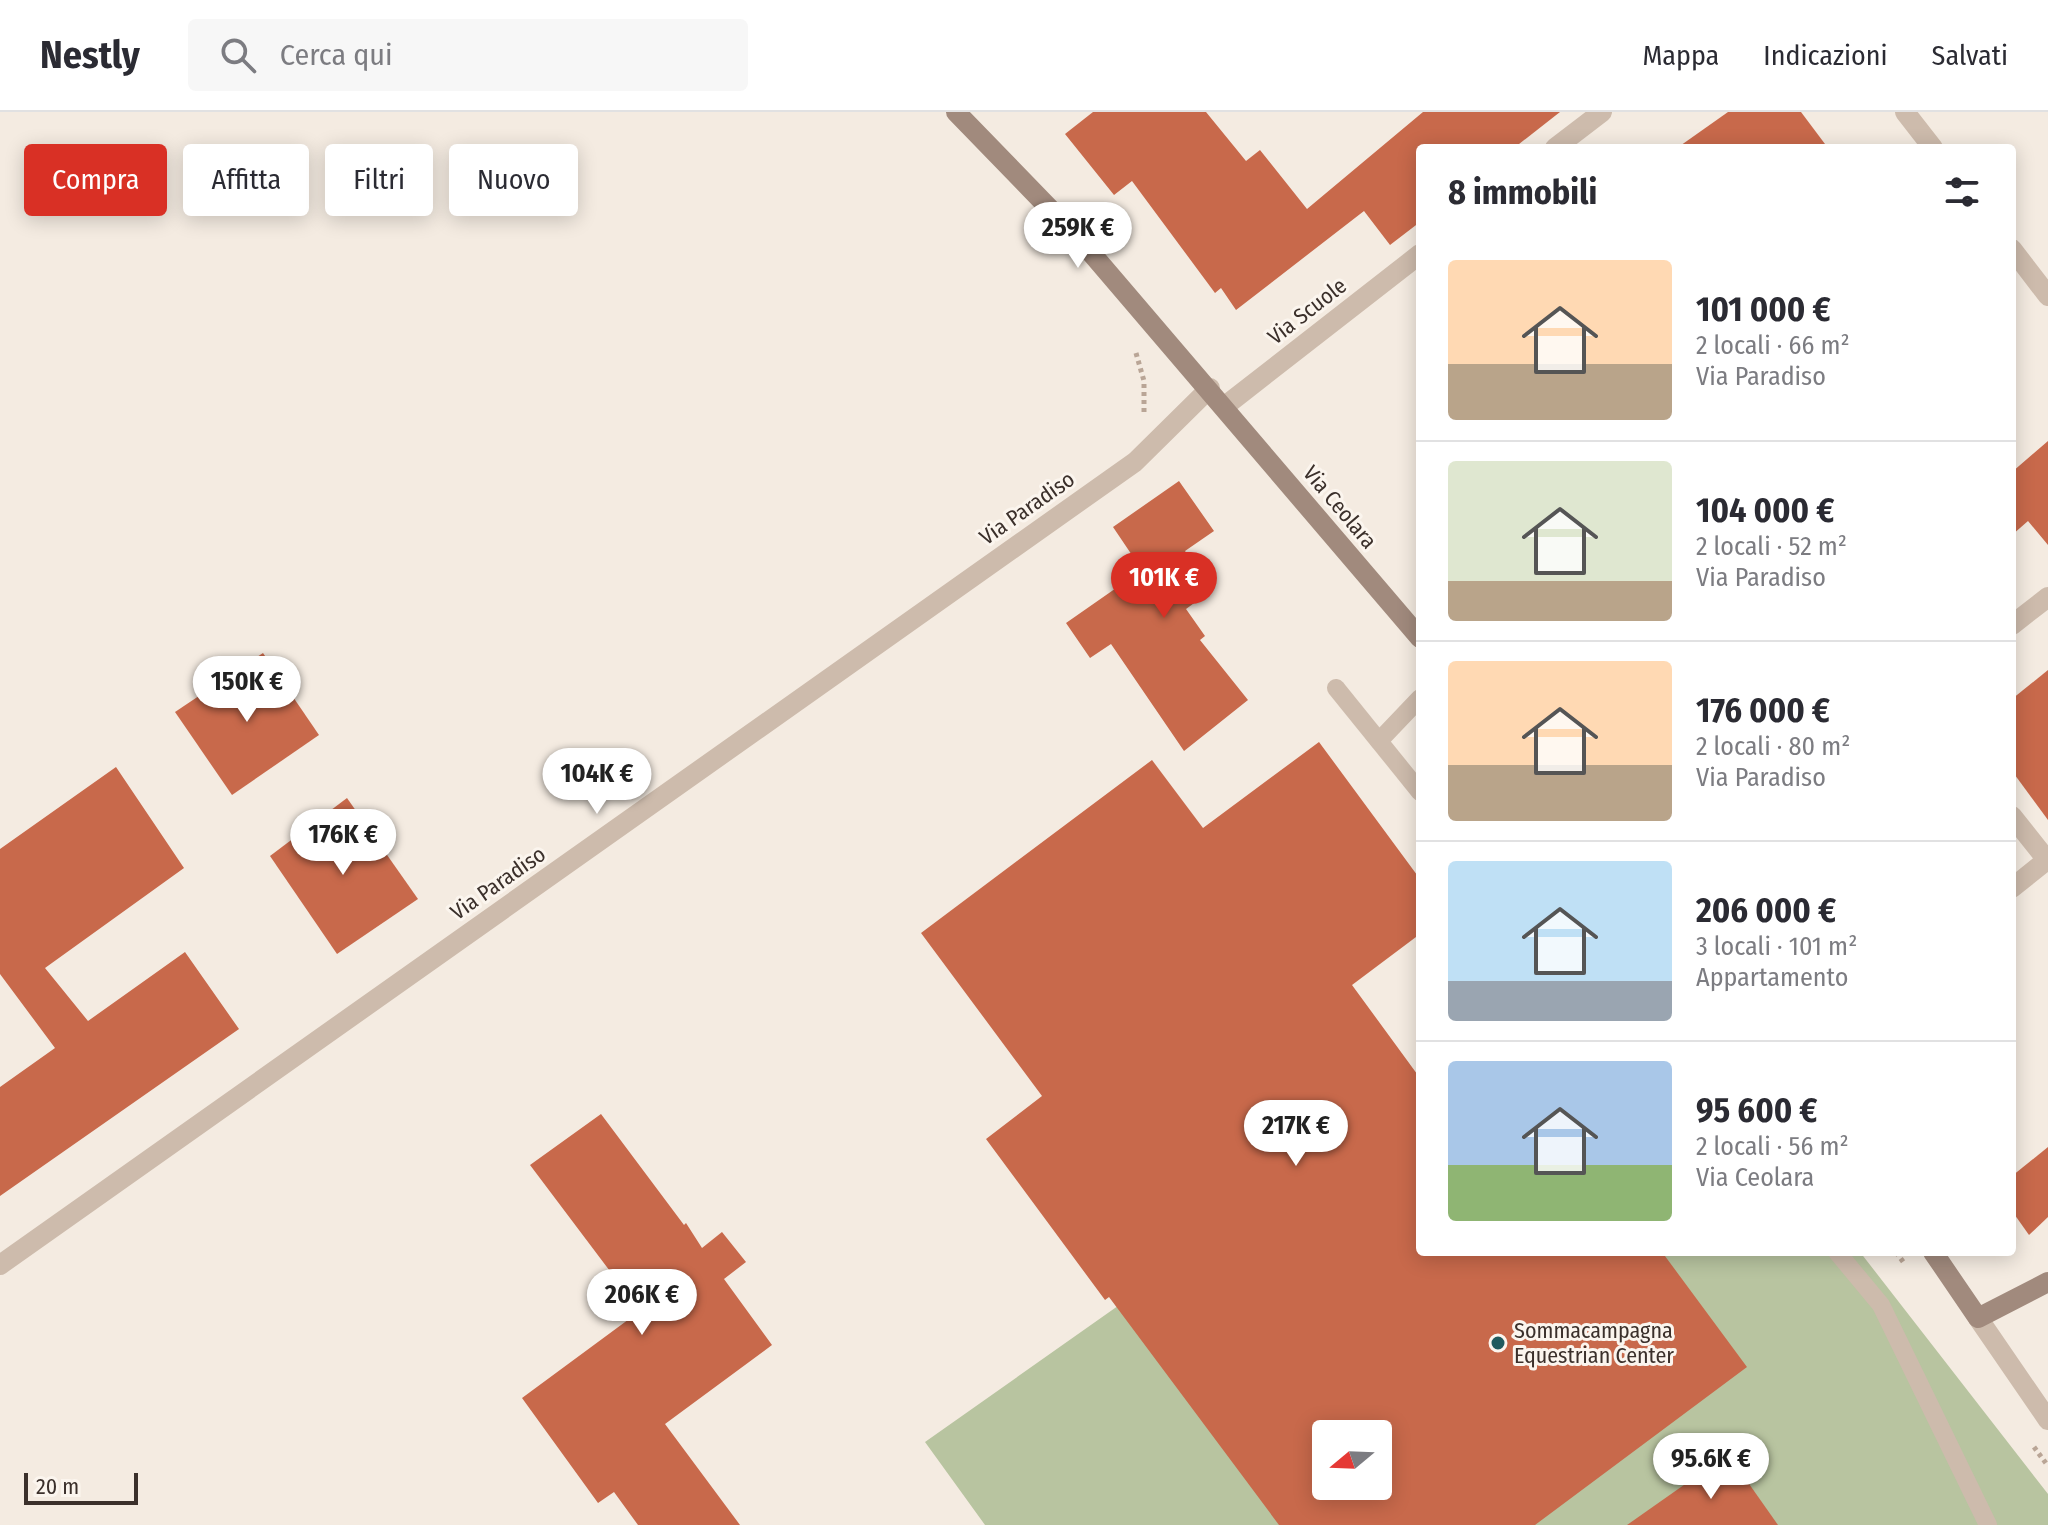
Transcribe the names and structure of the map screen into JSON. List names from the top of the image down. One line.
{"streets":{"street":["Via Scuole","Via Ceolara","Via Paradiso"]},"crossings":[["Via Scuole","Via Ceolara"],["Via Ceolara","Via Paradiso"]],"places":["Sommacampagna Equestrian Center"],"scale_bar":"20 m","north":"left","page":{"header":"Nestly","search":"Cerca qui","nav":["Mappa","Indicazioni","Salvati"],"chip":["Compra","Affitta","Filtri","Nuovo"],"heading":"8 immobili","price":["259K €","101K €","150K €","104K €","176K €","217K €","206K €","95.6K €"],"list":[{"name":"101 000 €","note":"2 locali · 66 m² · Via Paradiso"},{"name":"104 000 €","note":"2 locali · 52 m² · Via Paradiso"},{"name":"176 000 €","note":"2 locali · 80 m² · Via Paradiso"},{"name":"206 000 €","note":"3 locali · 101 m² · Appartamento"},{"name":"95 600 €","note":"2 locali · 56 m² · Via Ceolara"}],"scale":"20 m"}}
